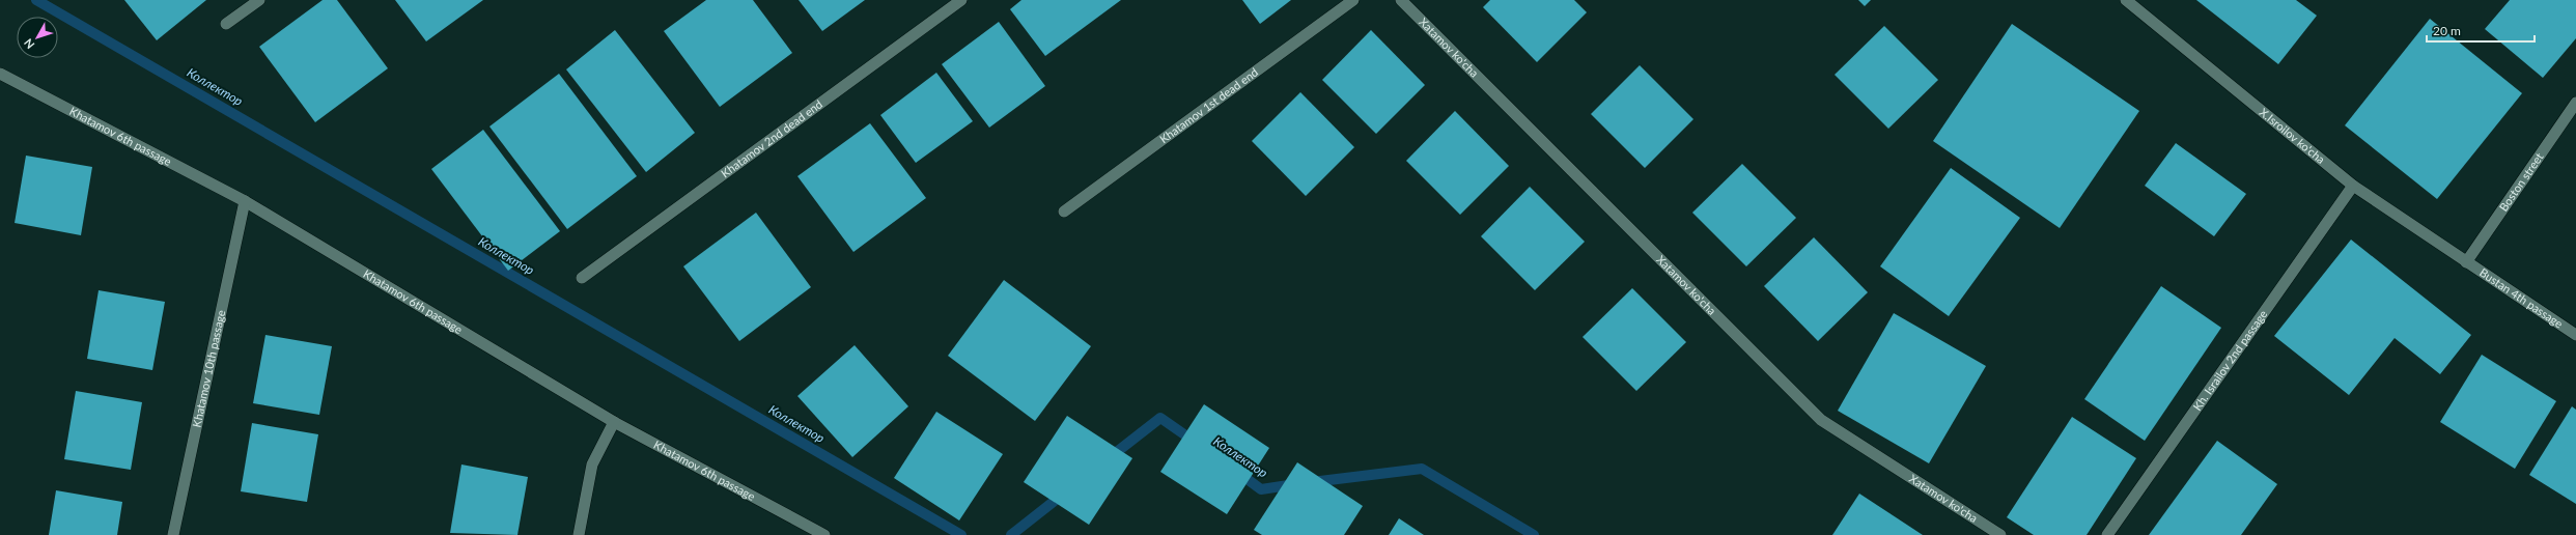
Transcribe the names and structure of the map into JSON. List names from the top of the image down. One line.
{"streets":{"street":["Xatamov ko'cha","Khatamov 1st dead end","X.Isroilov ko'cha","Khatamov 6th passage","Khatamov 2nd dead end","Boston street","Bustan 4th passage","Kh. Israilov 2nd passage","Khatamov 10th passage"]},"crossings":[["X.Isroilov ko'cha","Boston street"],["X.Isroilov ko'cha","Bustan 4th passage"],["X.Isroilov ko'cha","Kh. Israilov 2nd passage"],["Khatamov 6th passage","Khatamov 10th passage"],["Boston street","Bustan 4th passage"]],"water":["Коллектор"],"scale_bar":"20 m","north":"bottom left"}
